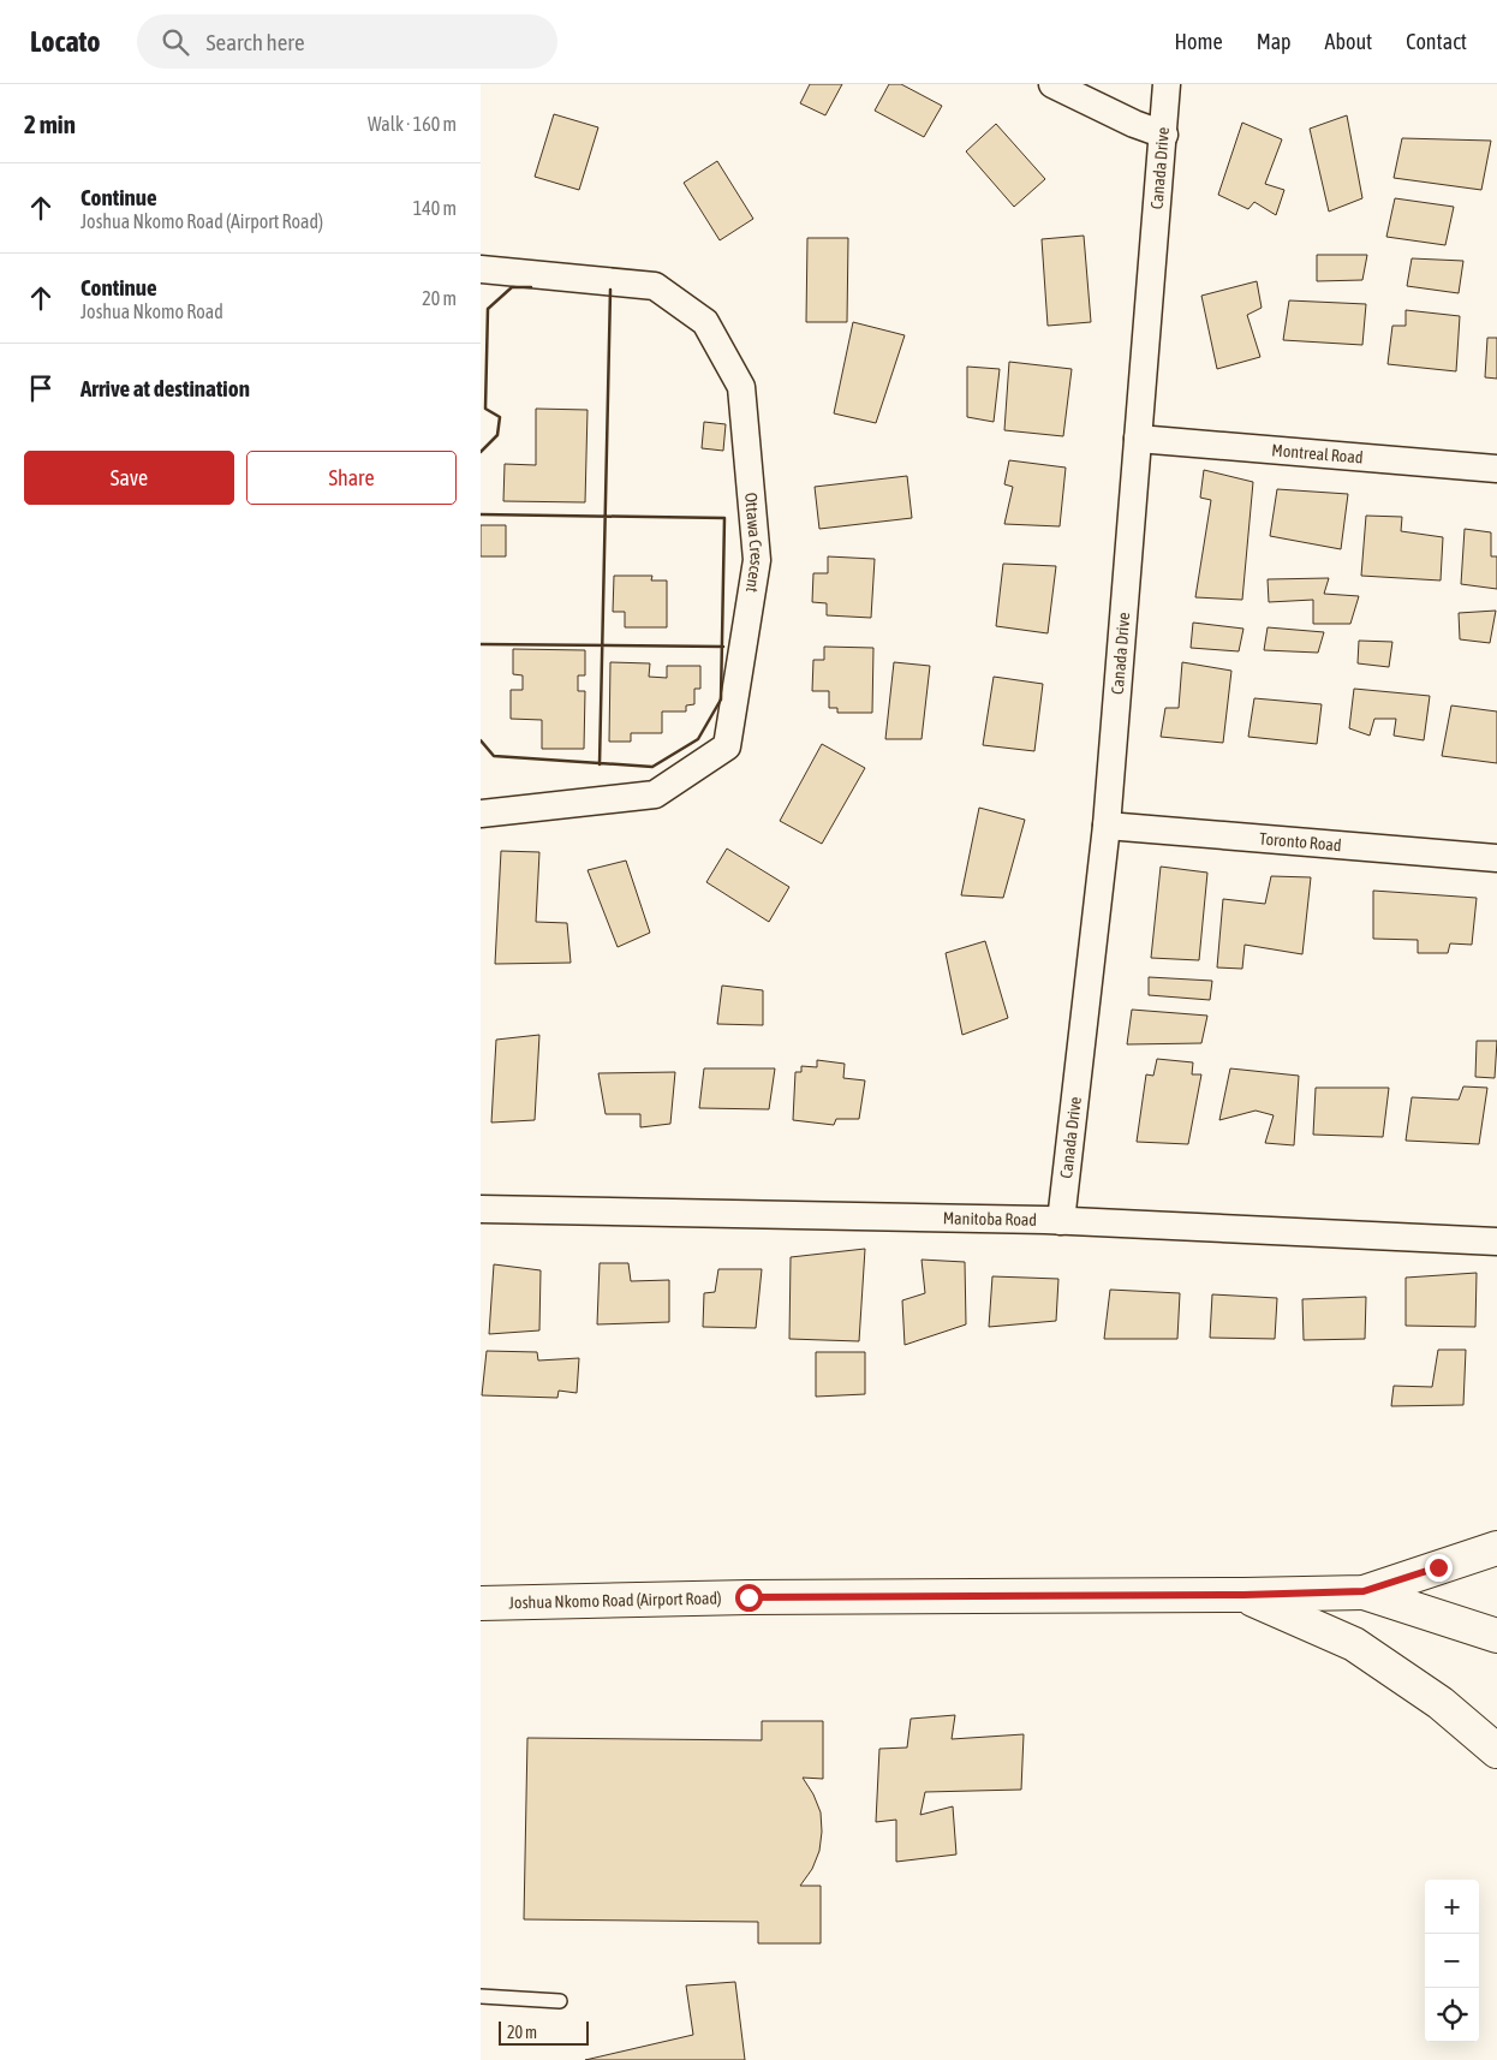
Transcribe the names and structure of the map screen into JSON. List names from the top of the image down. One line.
{"streets":{"street":["Canada Drive","Montreal Road","Ottawa Crescent","Toronto Road","Manitoba Road","Joshua Nkomo Road (Airport Road)"]},"crossings":[["Canada Drive","Montreal Road"],["Canada Drive","Toronto Road"],["Canada Drive","Manitoba Road"]],"scale_bar":"20 m","page":{"header":"Locato","search":"Search here","nav":["Home","Map","About","Contact"],"heading":["2 min","Walk · 160 m"],"list":[["Continue","Joshua Nkomo Road (Airport Road)","140 m"],["Continue","Joshua Nkomo Road","20 m"],"Arrive at destination"],"buttons":["Save","Share"],"map_buttons":["+","−"],"scale":"20 m"}}
